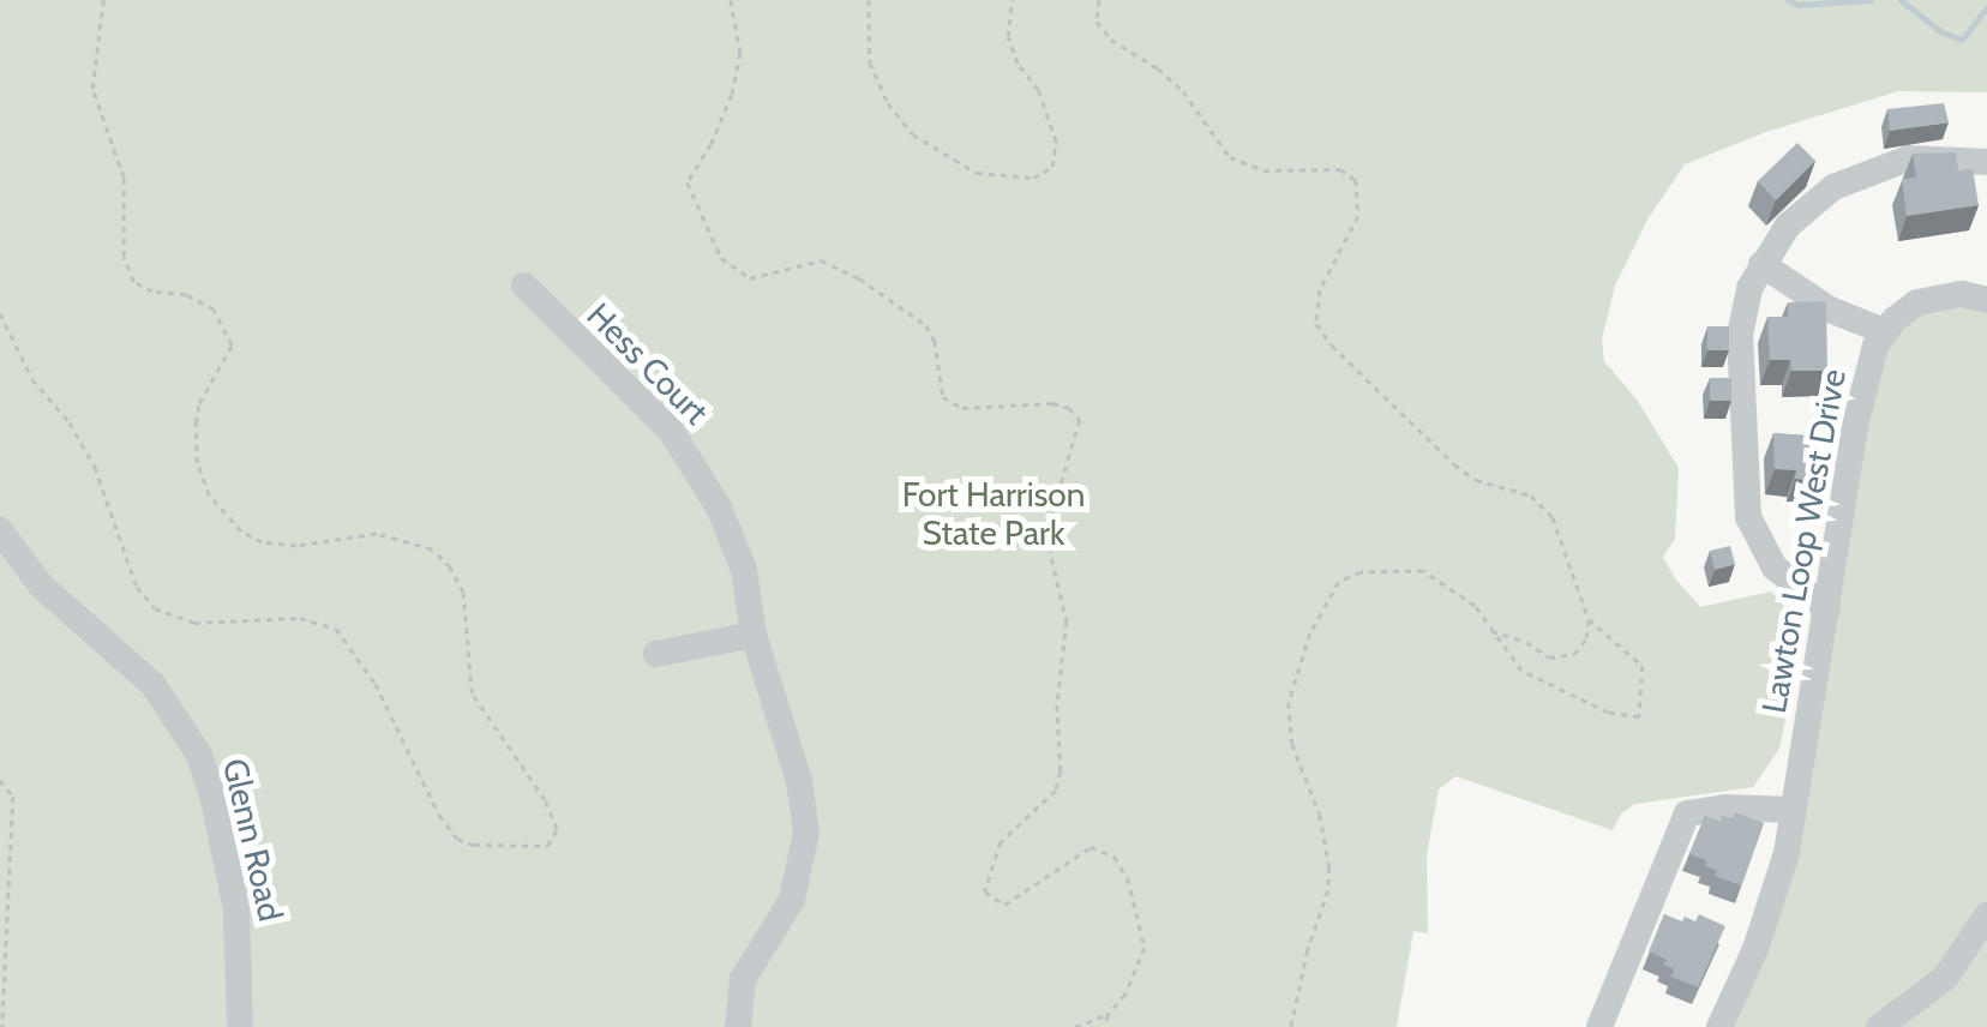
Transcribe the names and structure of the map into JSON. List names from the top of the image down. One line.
{"streets":{"street":["Hess Court","Lawton Loop West Drive","Glenn Road"]},"parks":["Fort Harrison State Park"]}
